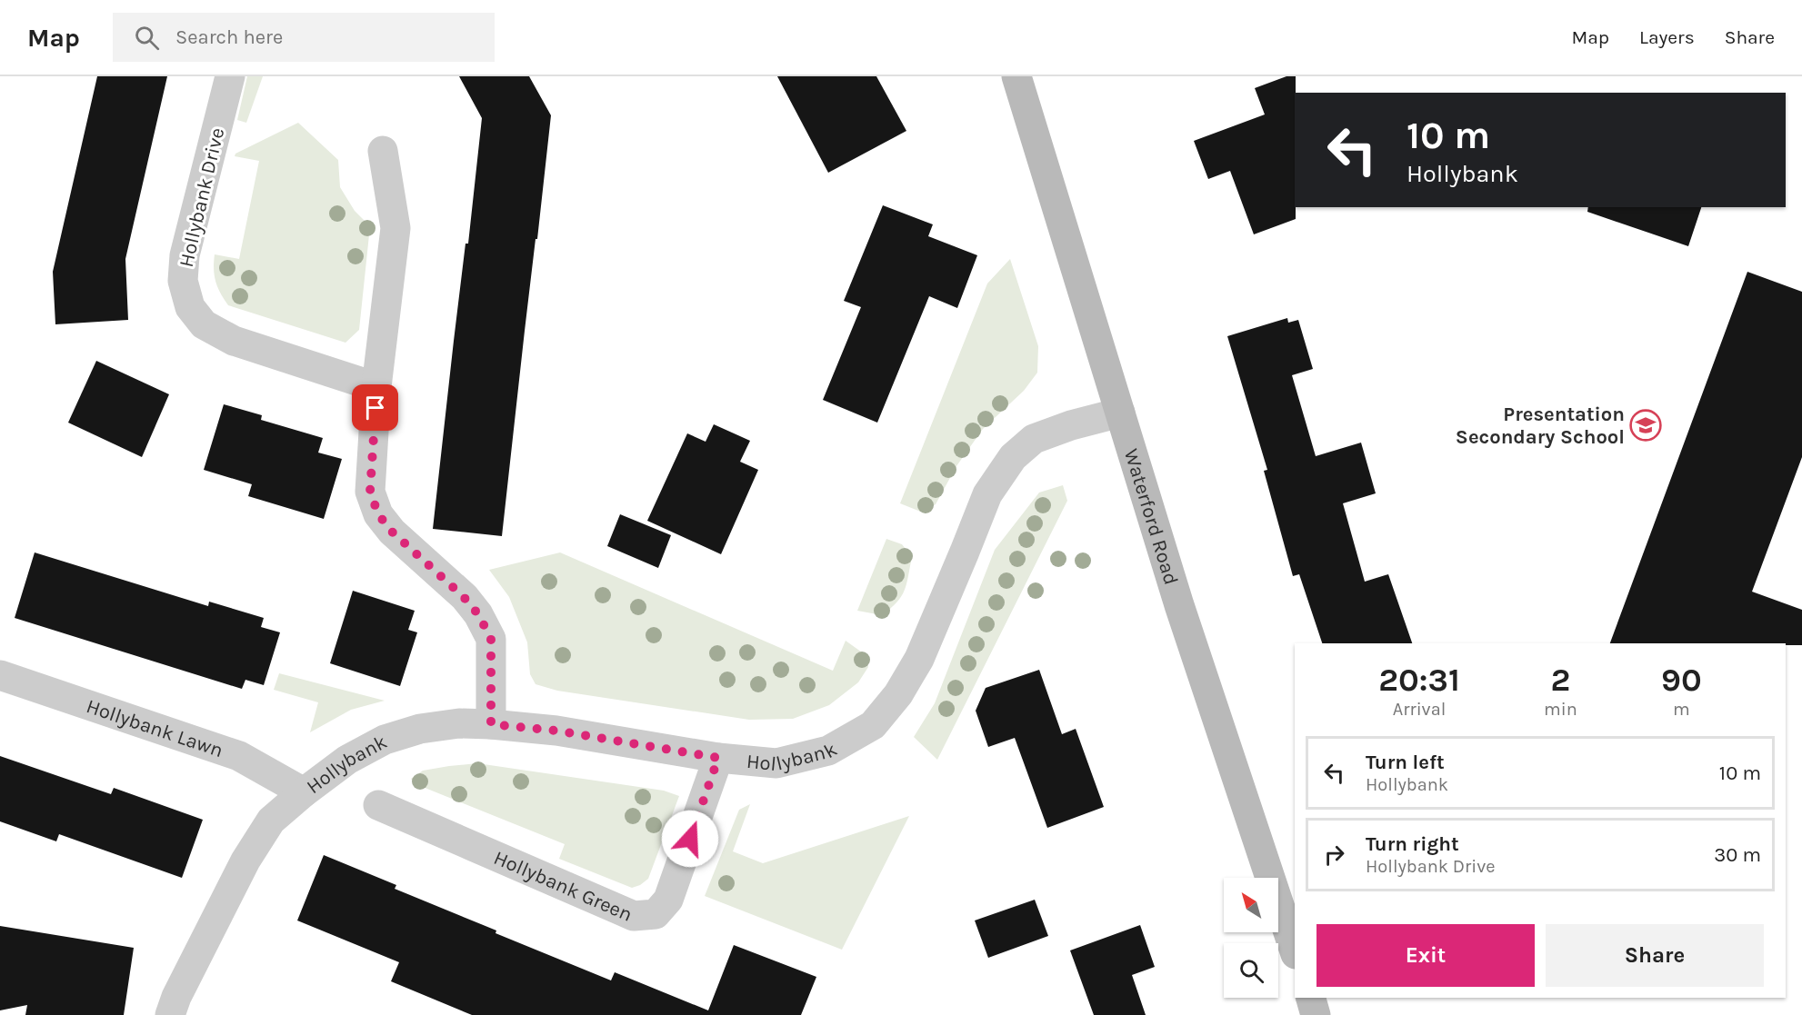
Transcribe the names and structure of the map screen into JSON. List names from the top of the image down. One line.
{"streets":{"main road":["Waterford Road"],"street":["Hollybank Drive","Hollybank Lawn","Hollybank","Hollybank Green"]},"crossings":[["Waterford Road","Hollybank"],["Hollybank Lawn","Hollybank"],["Hollybank","Hollybank Green"]],"places":{"school or university":["Presentation Secondary School"]},"north":"top left","page":{"header":"Map","search":"Search here","nav":["Map","Layers","Share"],"turn":["10 m","Hollybank"],"eta":["20:31","Arrival","2","min","90","m"],"list":[{"name":"Turn left","note":"Hollybank","value":"10 m"},{"name":"Turn right","note":"Hollybank Drive","value":"30 m"}],"buttons":["Exit","Share"]}}
